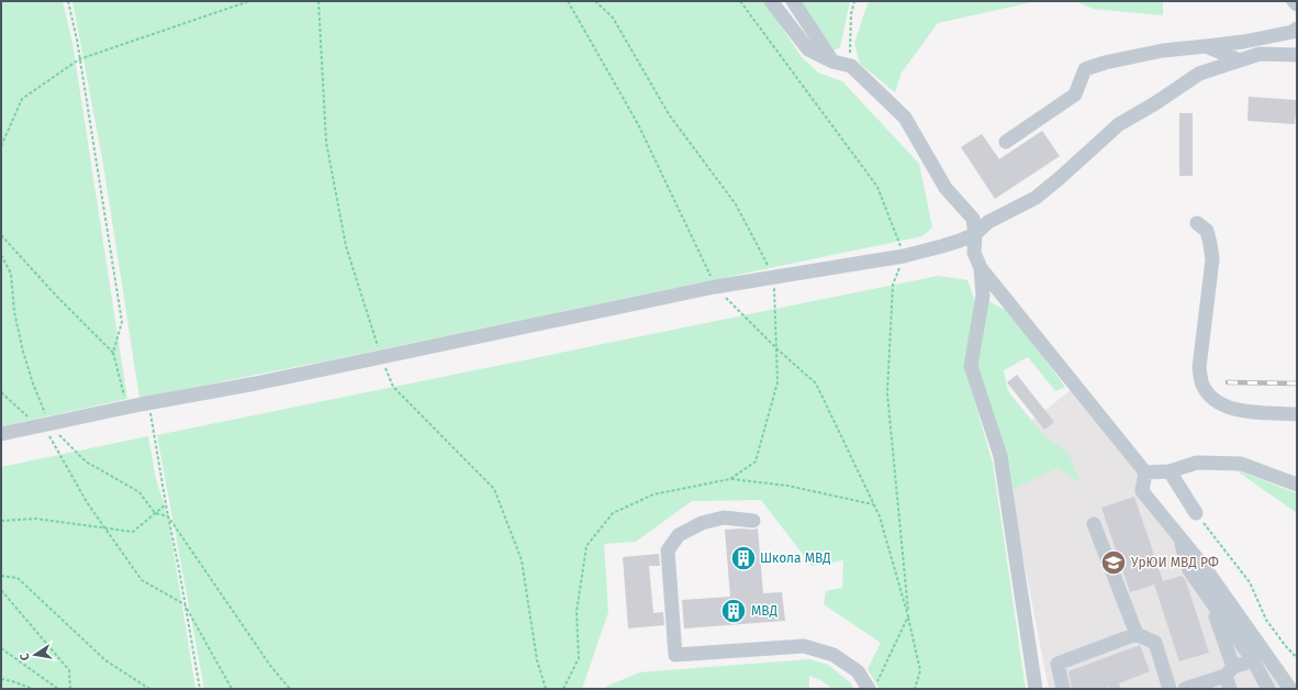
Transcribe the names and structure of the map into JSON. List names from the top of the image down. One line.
{"places":{"building":["Школа МВД","МВД"],"school or university":["УрЮИ МВД РФ"]},"north":"left"}
